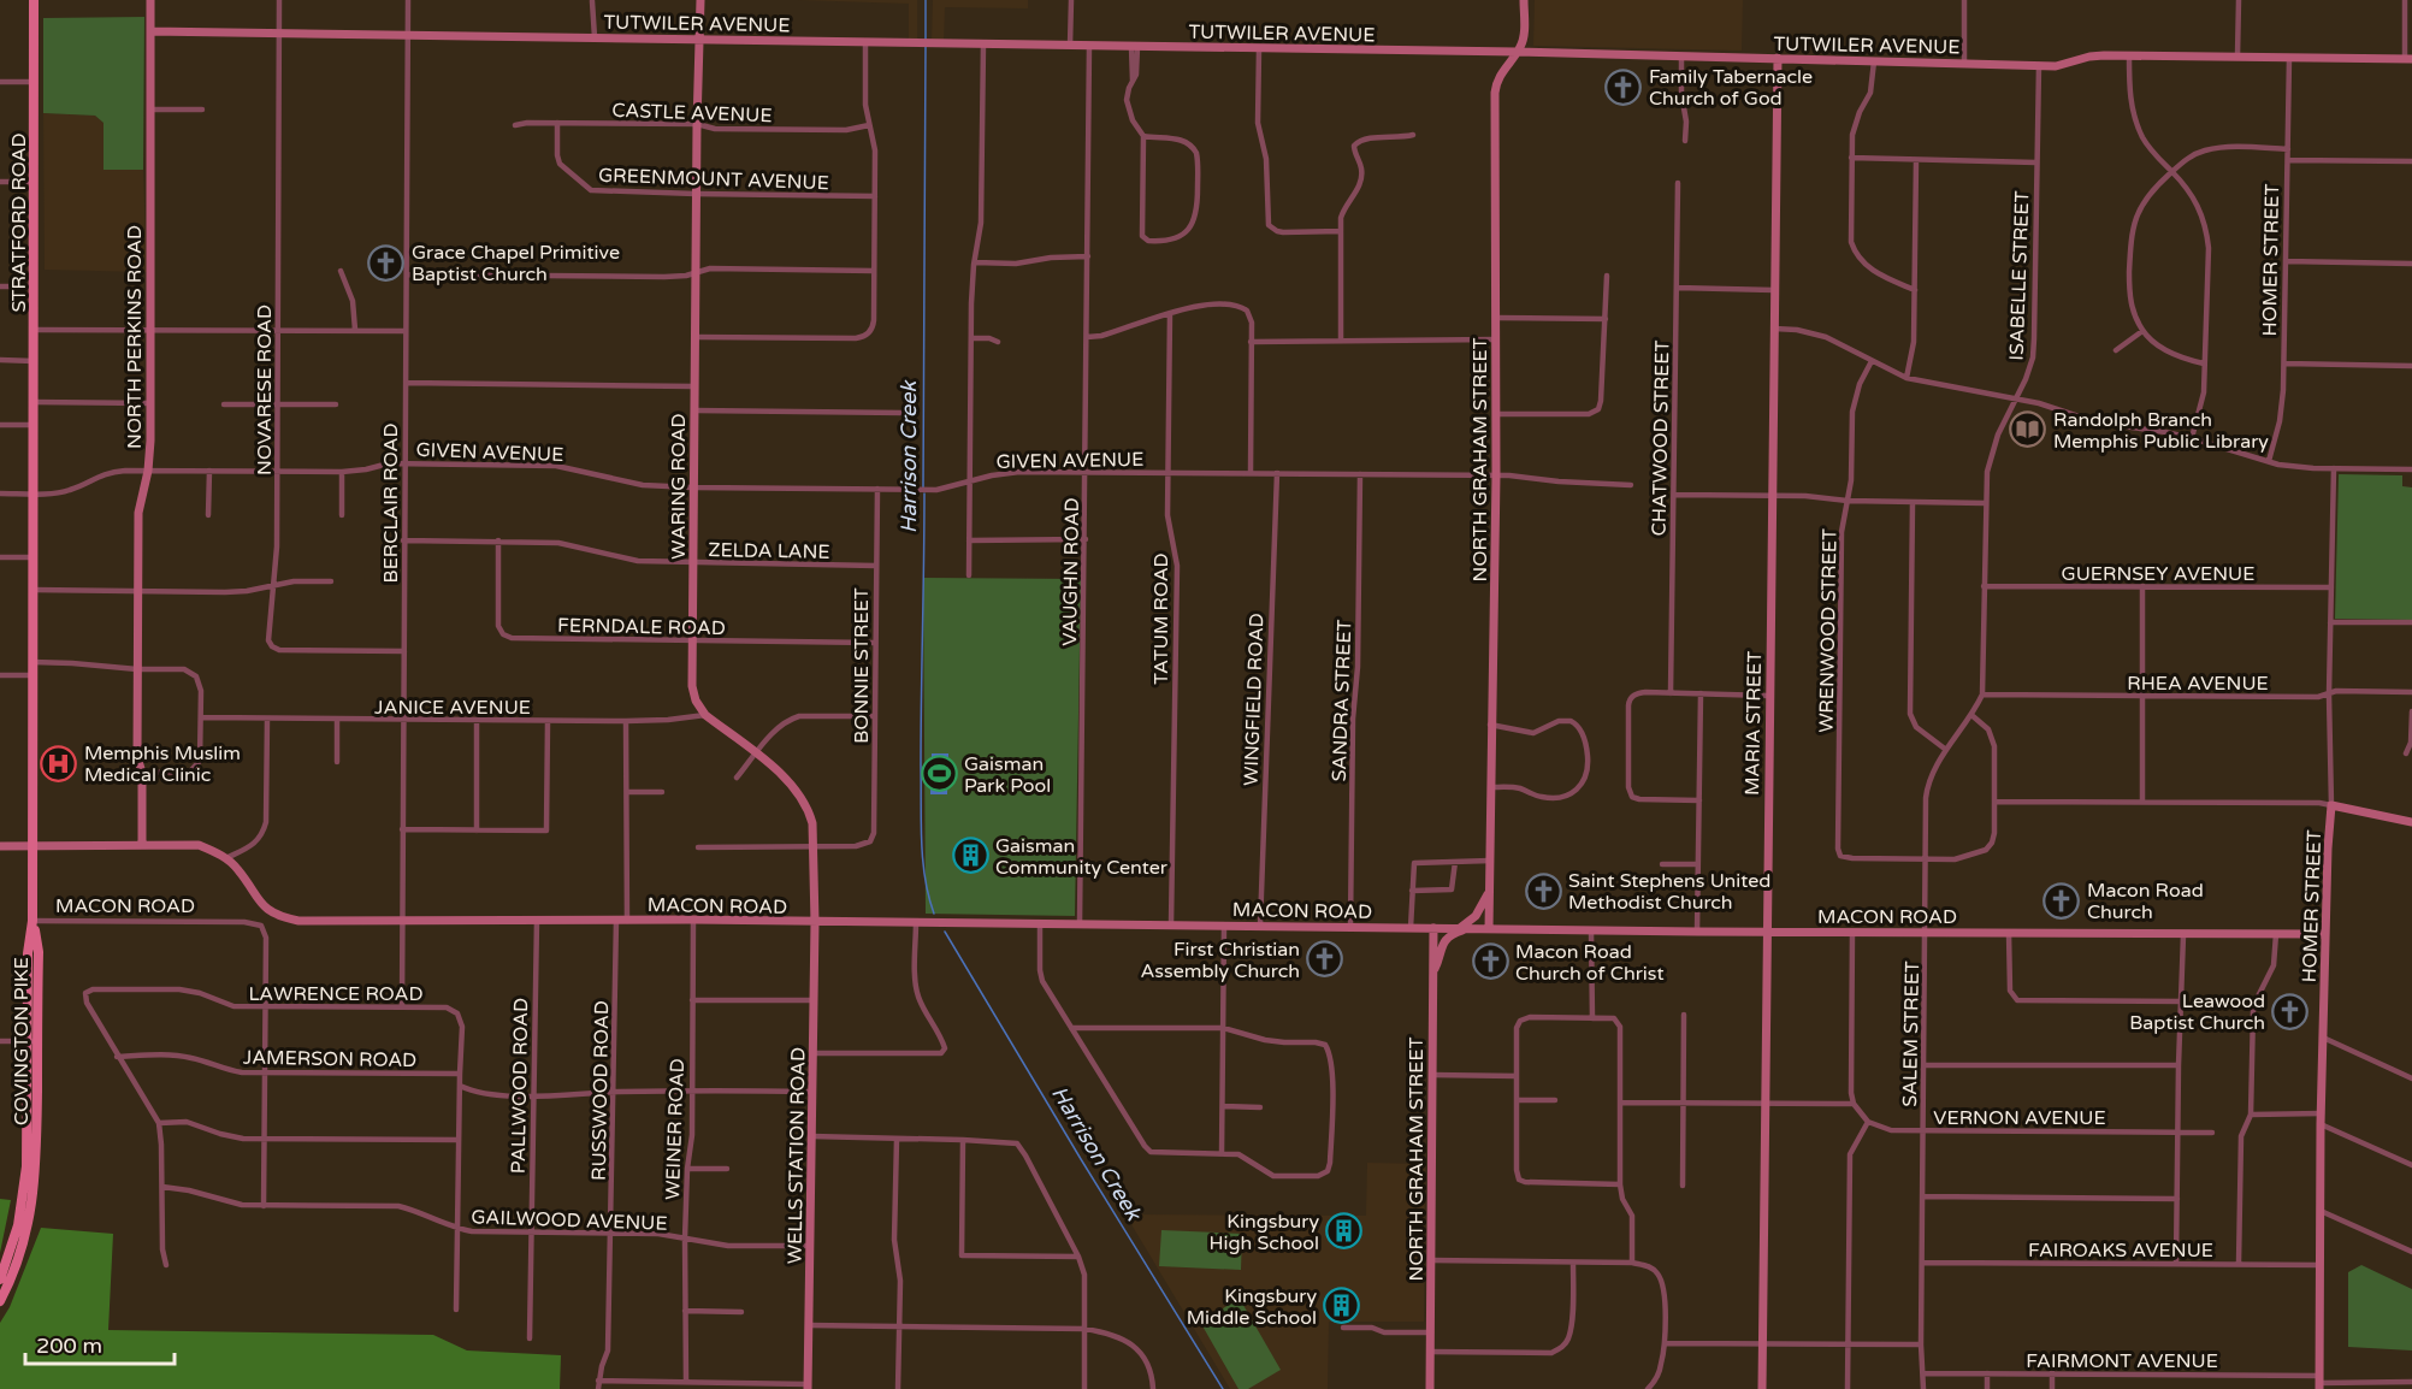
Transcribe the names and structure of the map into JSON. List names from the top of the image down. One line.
{"streets":{"main road":["STRATFORD ROAD","COVINGTON PIKE"],"street":["TUTWILER AVENUE","CASTLE AVENUE","GREENMOUNT AVENUE","HOMER STREET","ISABELLE STREET","NORTH PERKINS ROAD","NOVARESE ROAD","CHATWOOD STREET","GIVEN AVENUE","NORTH GRAHAM STREET","WARING ROAD","BERCLAIR ROAD","ZELDA LANE","VAUGHN ROAD","GUERNSEY AVENUE","TATUM ROAD","FERNDALE ROAD","WRENWOOD STREET","BONNIE STREET","RHEA AVENUE","WINGFIELD ROAD","SANDRA STREET","JANICE AVENUE","MARIA STREET","MACON ROAD","LAWRENCE ROAD","SALEM STREET","JAMERSON ROAD","PALLWOOD ROAD","RUSSWOOD ROAD","VERNON AVENUE","WEINER ROAD","WELLS STATION ROAD","GAILWOOD AVENUE","FAIROAKS AVENUE","FAIRMONT AVENUE"]},"crossings":[["TUTWILER AVENUE","HOMER STREET"],["TUTWILER AVENUE","ISABELLE STREET"],["TUTWILER AVENUE","NORTH PERKINS ROAD"],["TUTWILER AVENUE","NOVARESE ROAD"],["TUTWILER AVENUE","NORTH GRAHAM STREET"],["TUTWILER AVENUE","WARING ROAD"],["TUTWILER AVENUE","BERCLAIR ROAD"],["TUTWILER AVENUE","VAUGHN ROAD"],["TUTWILER AVENUE","MARIA STREET"],["CASTLE AVENUE","GREENMOUNT AVENUE"],["CASTLE AVENUE","WARING ROAD"],["GREENMOUNT AVENUE","WARING ROAD"],["STRATFORD ROAD","GIVEN AVENUE"],["STRATFORD ROAD","MACON ROAD"],["STRATFORD ROAD","COVINGTON PIKE"],["HOMER STREET","GUERNSEY AVENUE"],["HOMER STREET","RHEA AVENUE"],["HOMER STREET","MACON ROAD"],["HOMER STREET","FAIROAKS AVENUE"],["HOMER STREET","FAIRMONT AVENUE"],["ISABELLE STREET","GUERNSEY AVENUE"],["ISABELLE STREET","RHEA AVENUE"],["ISABELLE STREET","SALEM STREET"],["NORTH PERKINS ROAD","GIVEN AVENUE"],["NOVARESE ROAD","GIVEN AVENUE"],["NOVARESE ROAD","BERCLAIR ROAD"],["GIVEN AVENUE","NORTH GRAHAM STREET"],["GIVEN AVENUE","WARING ROAD"],["GIVEN AVENUE","BERCLAIR ROAD"],["GIVEN AVENUE","VAUGHN ROAD"],["GIVEN AVENUE","TATUM ROAD"],["GIVEN AVENUE","BONNIE STREET"],["GIVEN AVENUE","WINGFIELD ROAD"],["GIVEN AVENUE","SANDRA STREET"],["NORTH GRAHAM STREET","MACON ROAD"],["WARING ROAD","ZELDA LANE"],["WARING ROAD","FERNDALE ROAD"],["WARING ROAD","JANICE AVENUE"],["BERCLAIR ROAD","ZELDA LANE"],["BERCLAIR ROAD","JANICE AVENUE"],["BERCLAIR ROAD","MACON ROAD"],["BERCLAIR ROAD","LAWRENCE ROAD"],["ZELDA LANE","FERNDALE ROAD"],["ZELDA LANE","BONNIE STREET"],["VAUGHN ROAD","MACON ROAD"],["TATUM ROAD","MACON ROAD"],["FERNDALE ROAD","BONNIE STREET"],["WRENWOOD STREET","SALEM STREET"],["RHEA AVENUE","SALEM STREET"],["WINGFIELD ROAD","MACON ROAD"],["SANDRA STREET","MACON ROAD"],["MARIA STREET","MACON ROAD"],["MACON ROAD","LAWRENCE ROAD"],["MACON ROAD","SALEM STREET"],["MACON ROAD","COVINGTON PIKE"],["MACON ROAD","PALLWOOD ROAD"],["MACON ROAD","RUSSWOOD ROAD"],["MACON ROAD","WEINER ROAD"],["MACON ROAD","WELLS STATION ROAD"],["LAWRENCE ROAD","JAMERSON ROAD"],["SALEM STREET","VERNON AVENUE"],["SALEM STREET","FAIROAKS AVENUE"],["SALEM STREET","FAIRMONT AVENUE"],["PALLWOOD ROAD","GAILWOOD AVENUE"],["RUSSWOOD ROAD","GAILWOOD AVENUE"],["WEINER ROAD","GAILWOOD AVENUE"],["WELLS STATION ROAD","GAILWOOD AVENUE"]],"water":["Harrison Creek"],"places":{"church":["Family Tabernacle Church of God","Grace Chapel Primitive Baptist Church","Saint Stephens United Methodist Church","Macon Road Church","First Christian Assembly Church","Macon Road Church of Christ","Leawood Baptist Church"],"library":["Randolph Branch Memphis Public Library"],"hospital":["Memphis Muslim Medical Clinic"],"sports":["Gaisman Park Pool"],"building":["Gaisman Community Center","Kingsbury High School","Kingsbury Middle School"]},"scale_bar":"200 m"}
